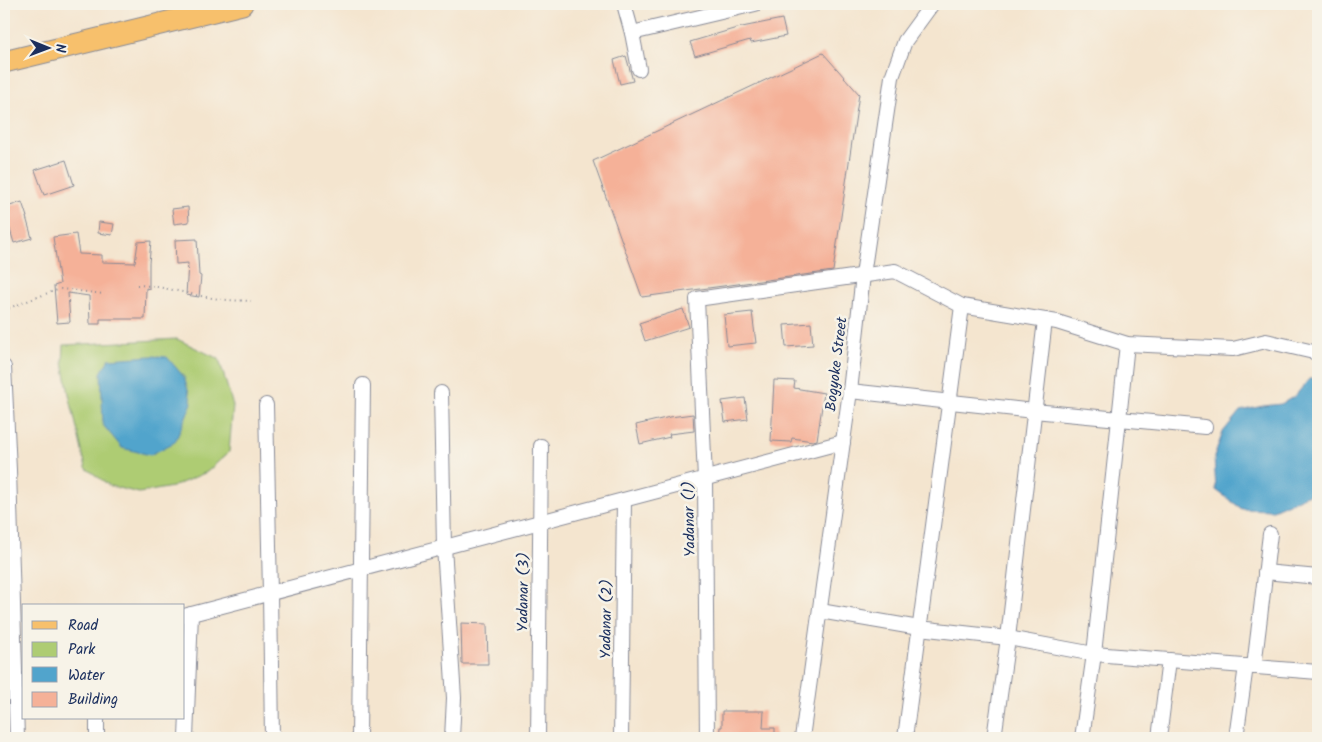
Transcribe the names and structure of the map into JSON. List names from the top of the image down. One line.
{"streets":{"street":["Bogyoke Street","Yadanar (1)","Yadanar (3)","Yadanar (2)"]},"crossings":[["Bogyoke Street","Yadanar (1)"]],"legend":["Road","Park","Water","Building"],"north":"right"}
